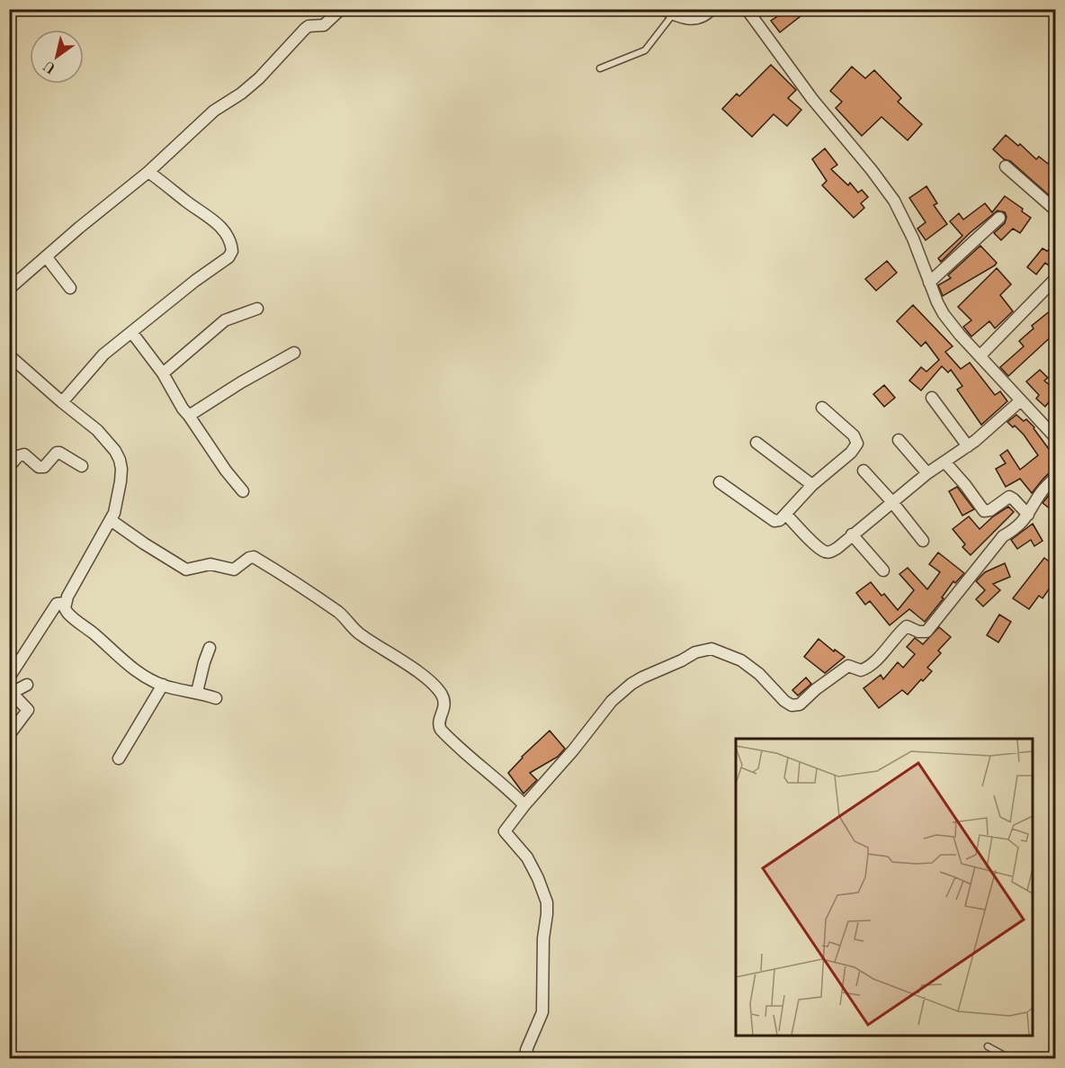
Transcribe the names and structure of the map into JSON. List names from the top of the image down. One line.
{"north":"bottom left"}
